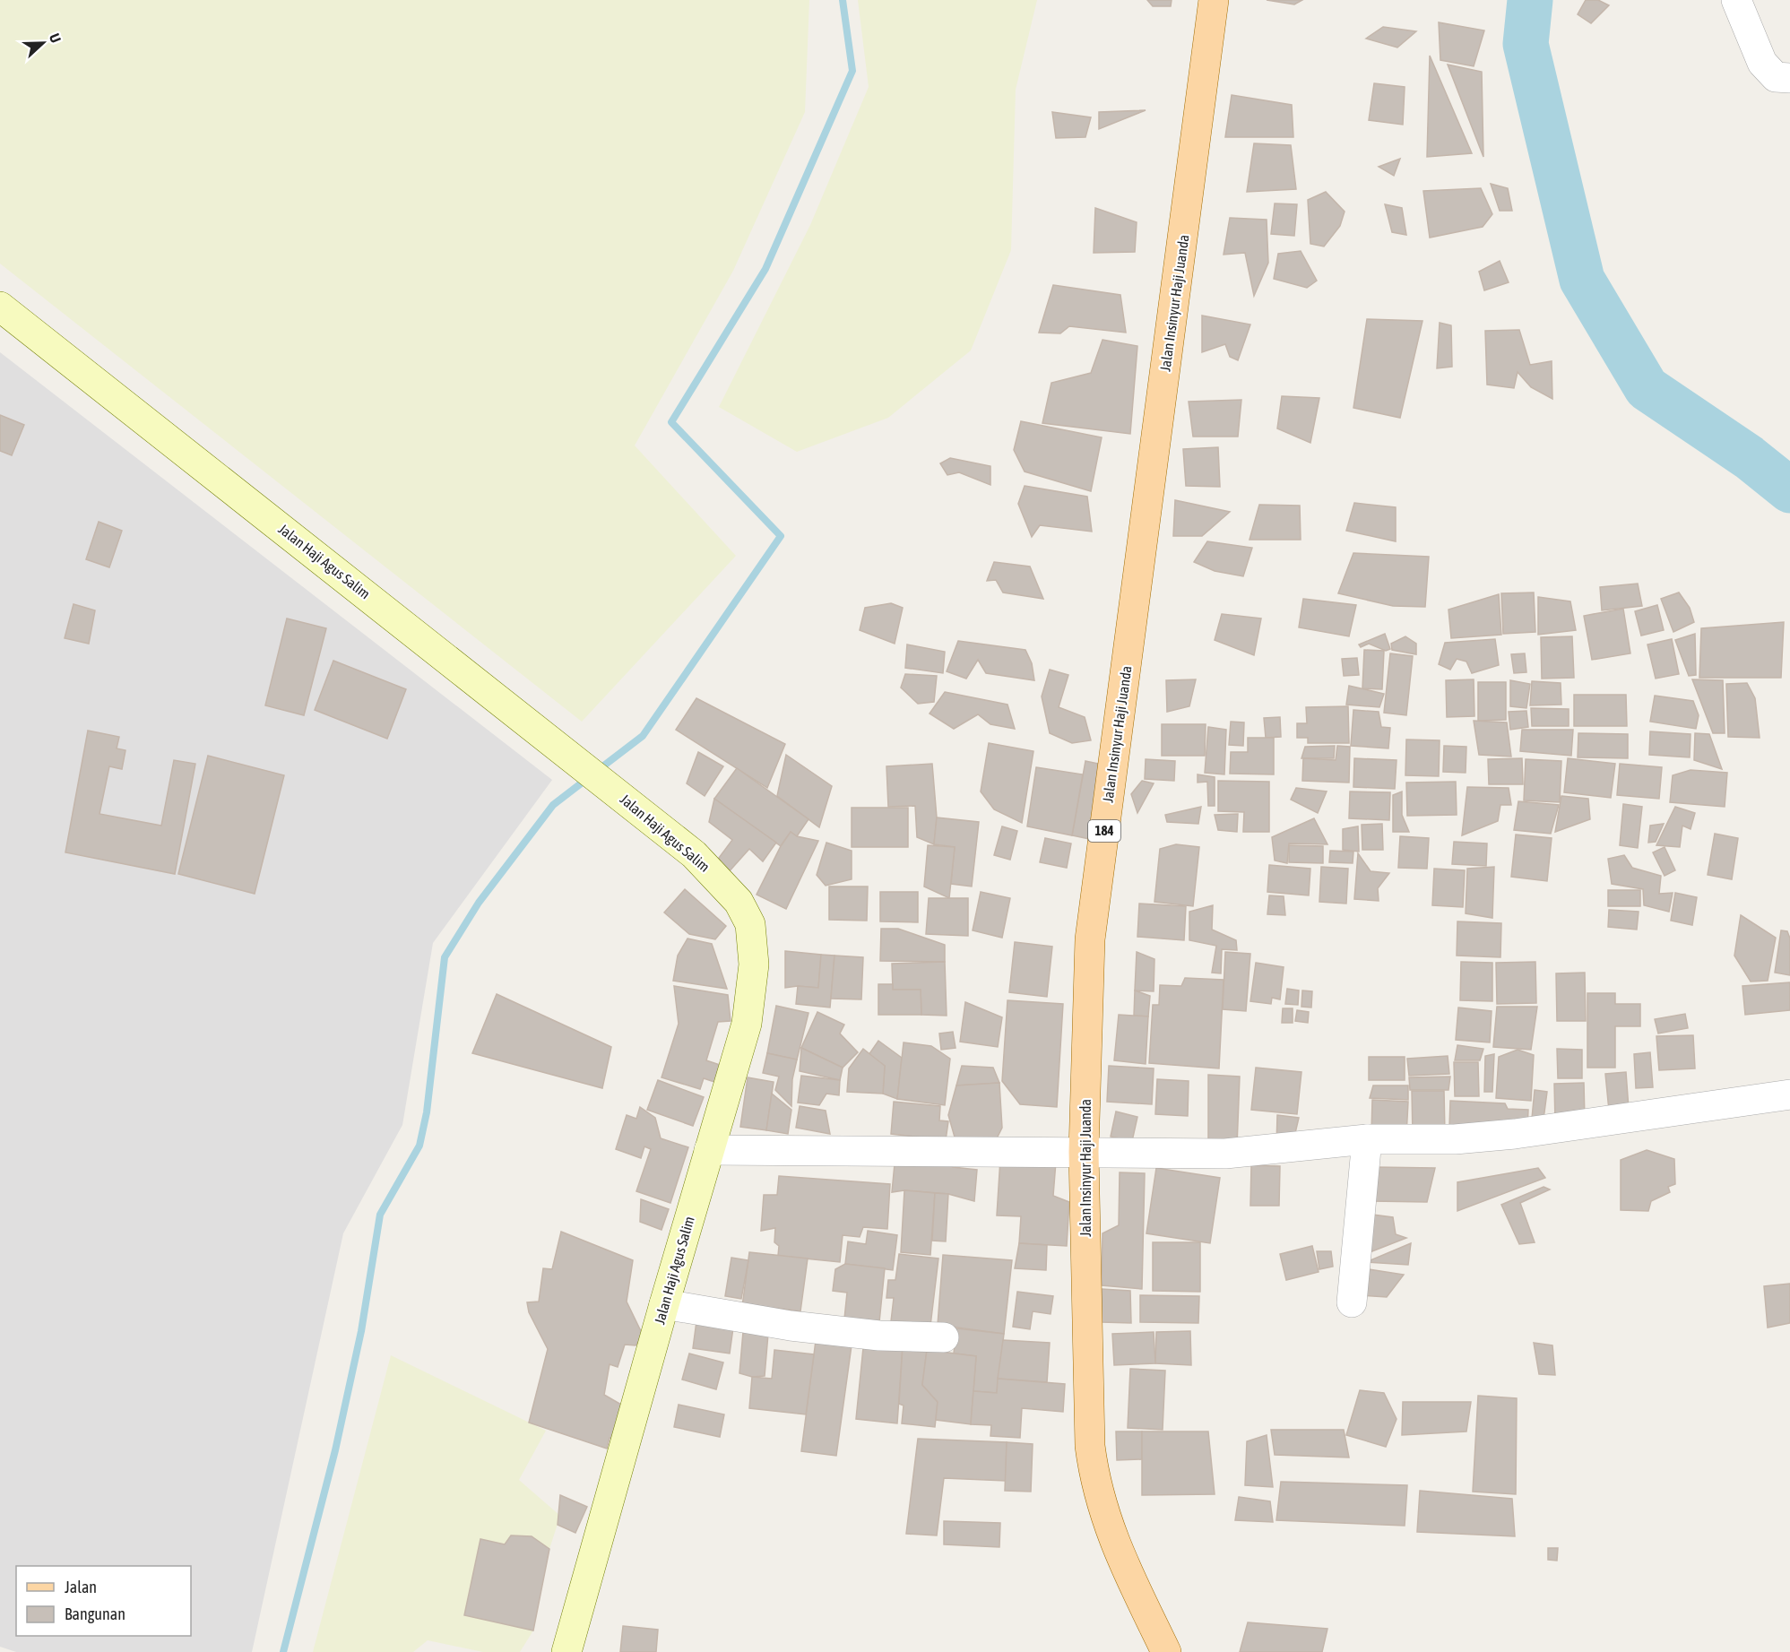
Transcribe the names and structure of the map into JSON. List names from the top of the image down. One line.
{"streets":{"main road":["Jalan Insinyur Haji Juanda","184"],"street":["Jalan Haji Agus Salim"]},"legend":["Jalan","Bangunan"],"north":"right"}
